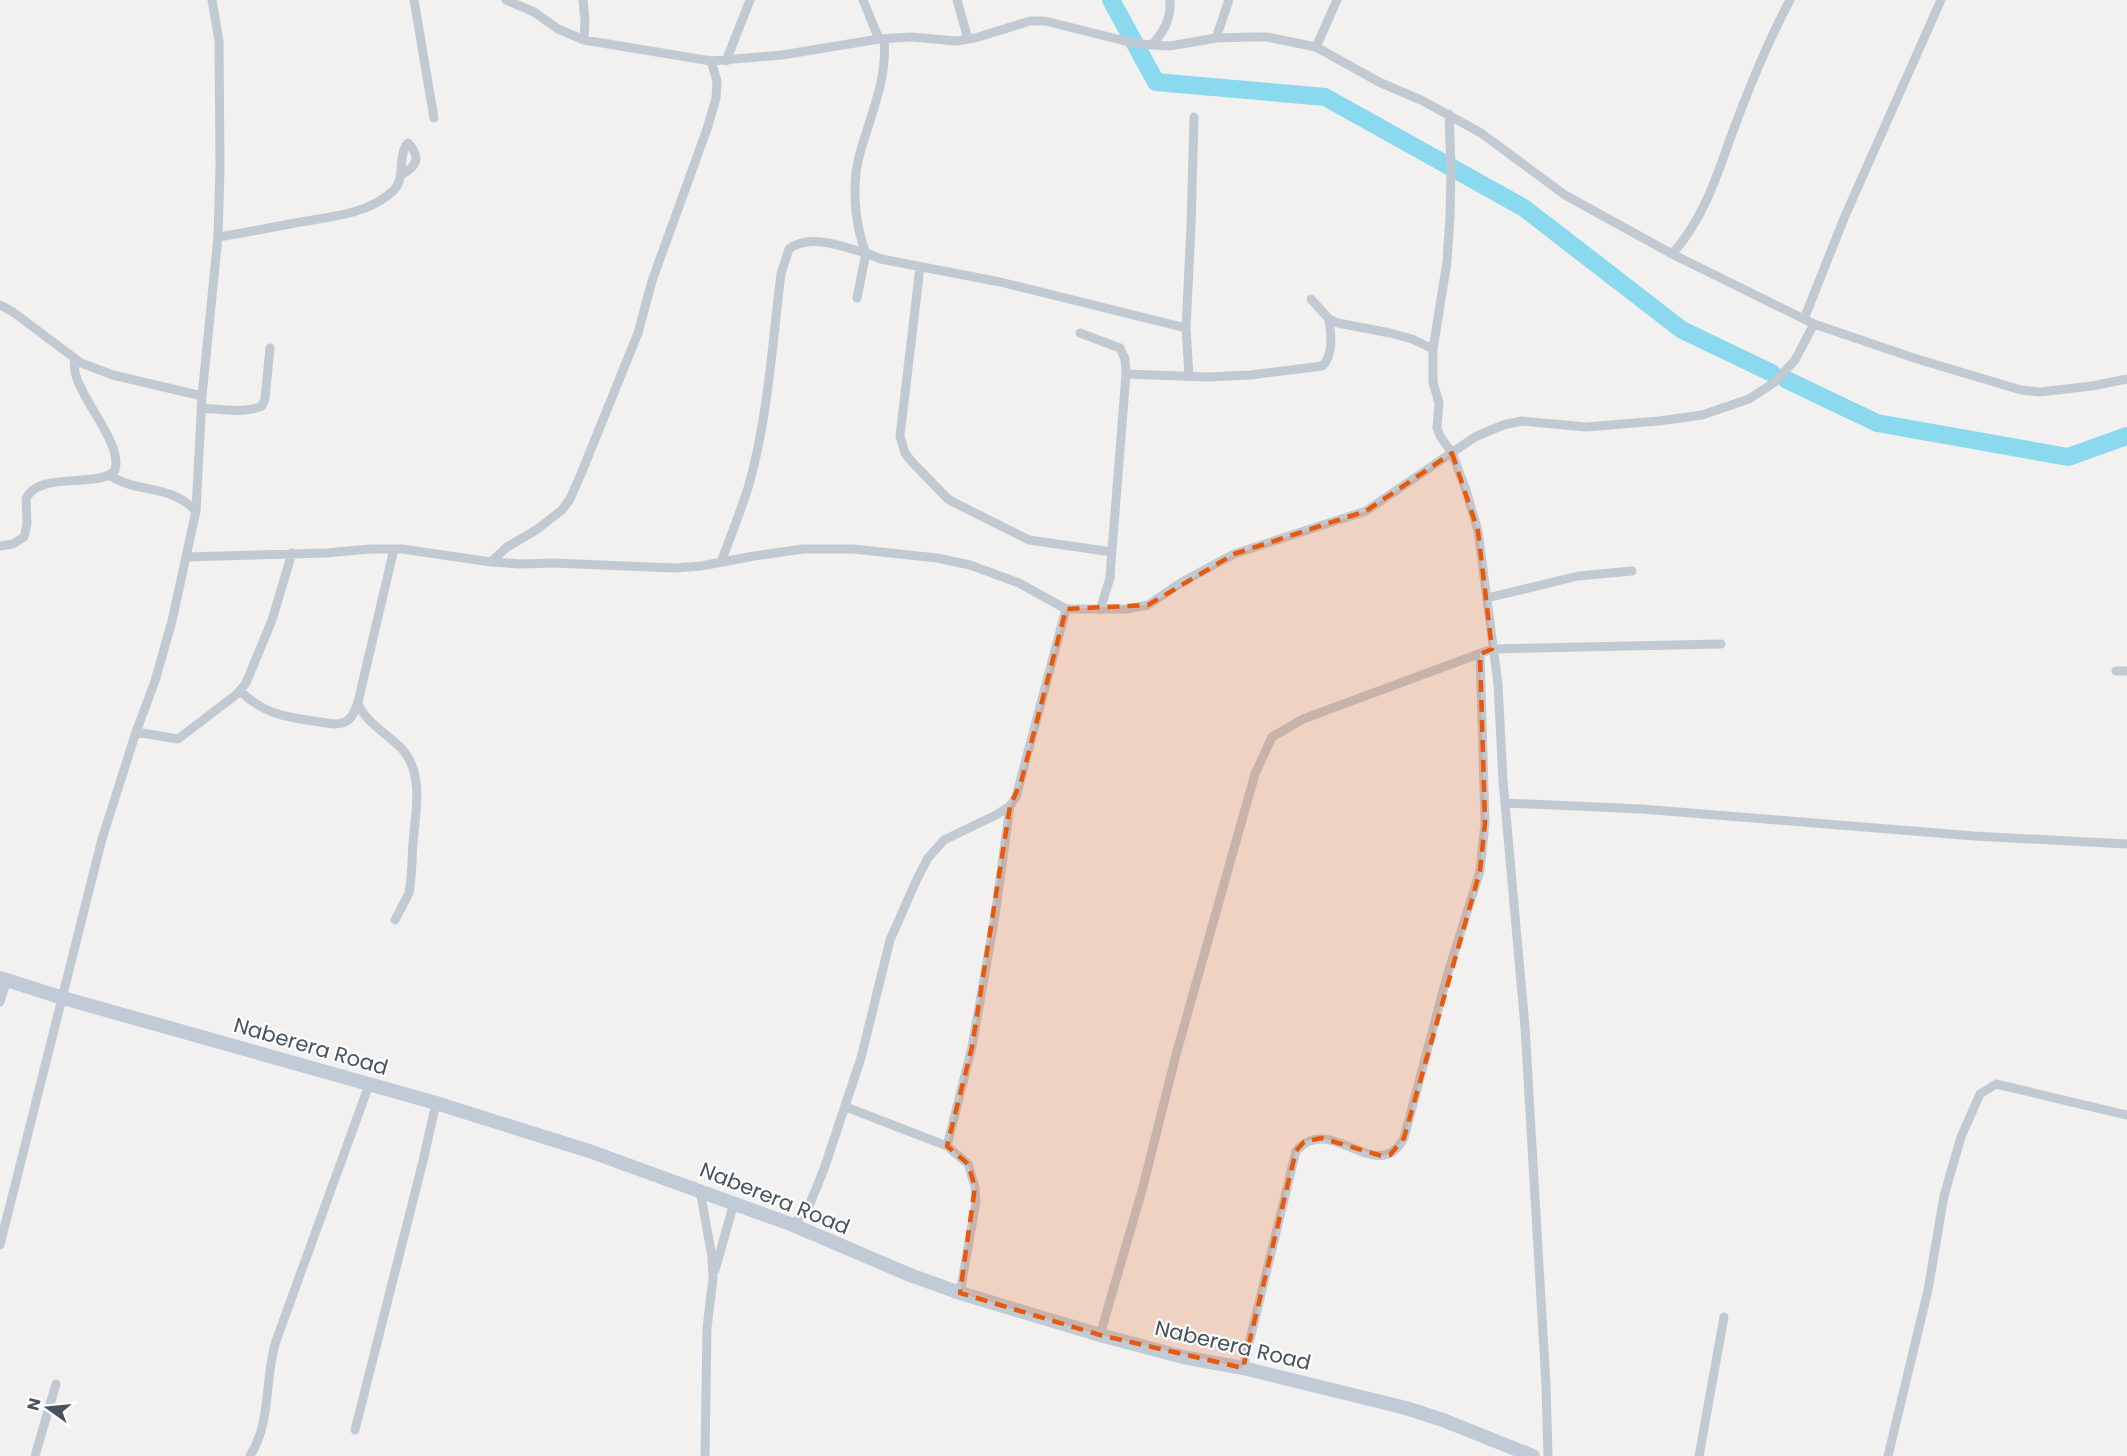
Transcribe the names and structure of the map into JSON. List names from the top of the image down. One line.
{"streets":{"street":["Naberera Road"]},"north":"left"}
